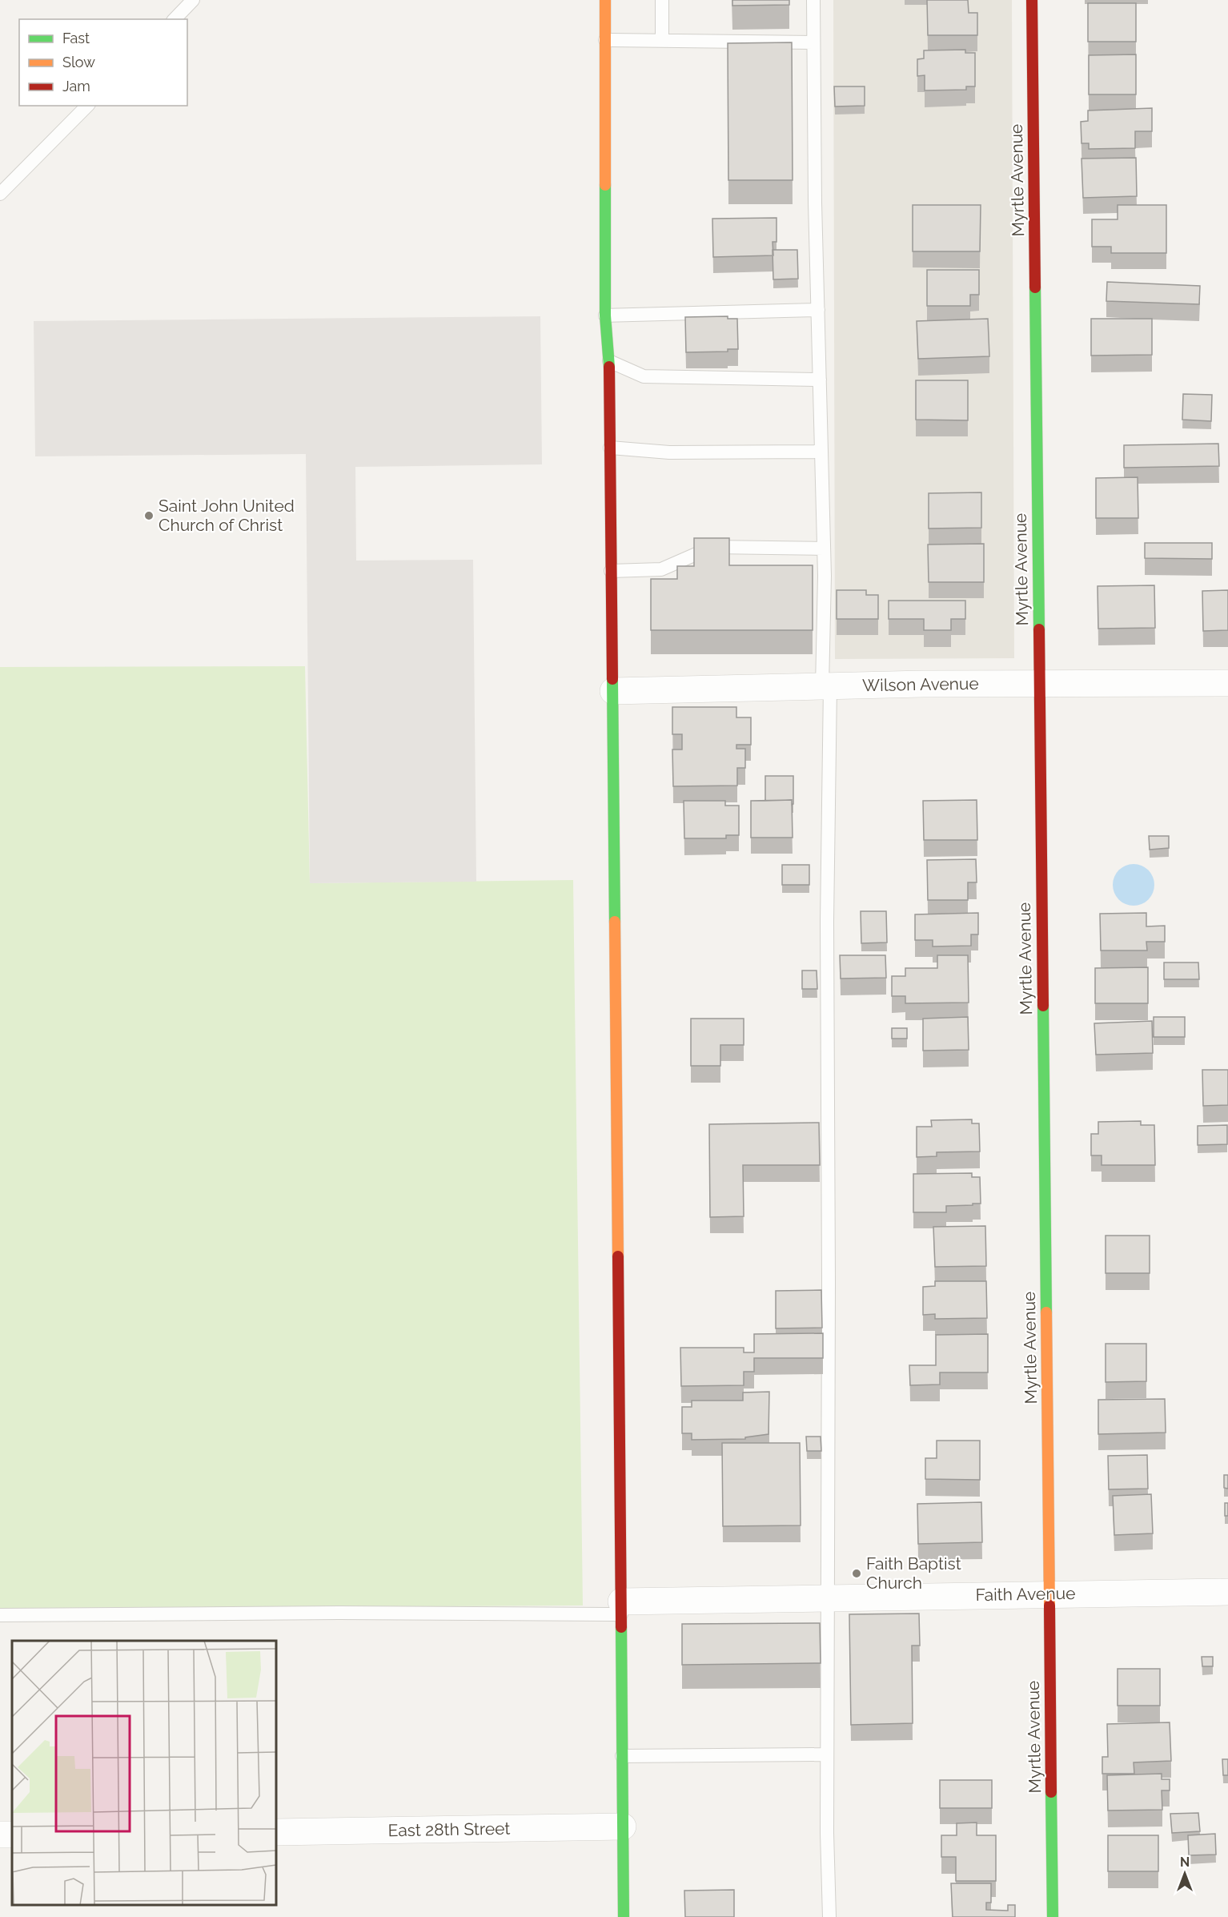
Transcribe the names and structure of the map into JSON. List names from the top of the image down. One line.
{"streets":{"main road":["Myrtle Avenue"],"street":["Wilson Avenue","Faith Avenue","East 28th Street"]},"crossings":[["Myrtle Avenue","Wilson Avenue"],["Myrtle Avenue","Faith Avenue"]],"places":["Saint John United Church of Christ","Faith Baptist Church"],"legend":["Fast","Slow","Jam"],"north":"top"}
